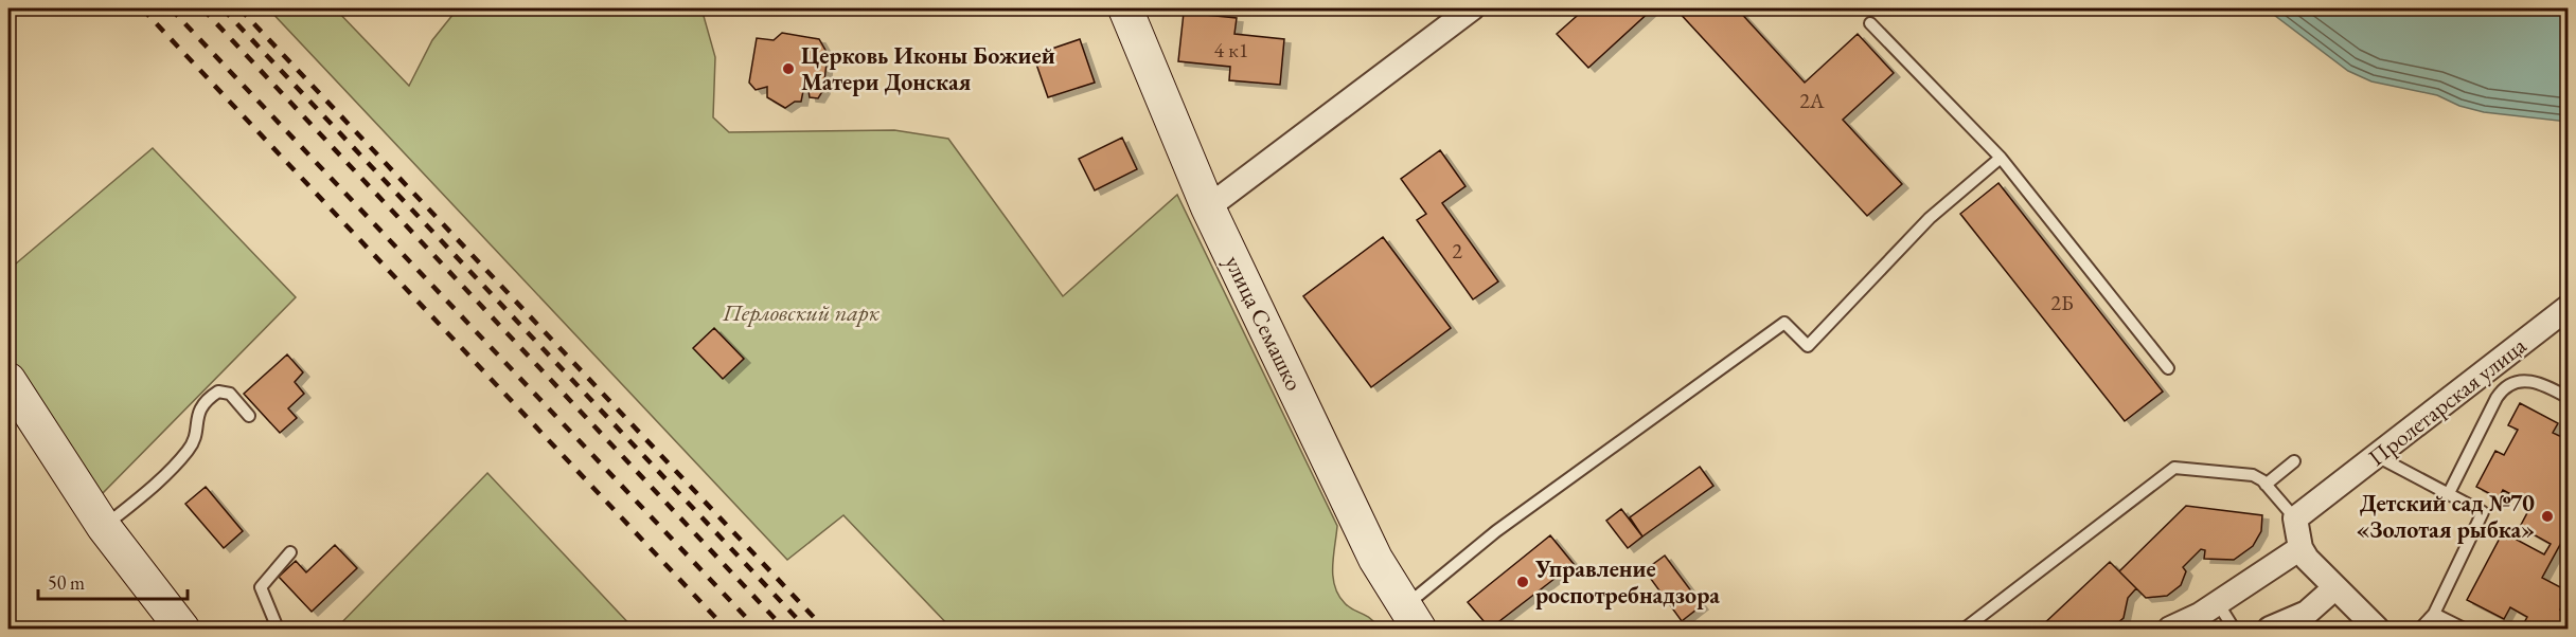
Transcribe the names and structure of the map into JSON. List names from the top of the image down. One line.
{"streets":{"main road":["улица Семашко"],"street":["Пролетарская улица"]},"parks":["Перловский парк"],"places":["Церковь Иконы Божией Матери Донская","Детский сад №70 «Золотая рыбка»","Управление роспотребнадзора"],"house_numbers":["4 к1","2А","2","2Б"],"scale_bar":"50 m"}
